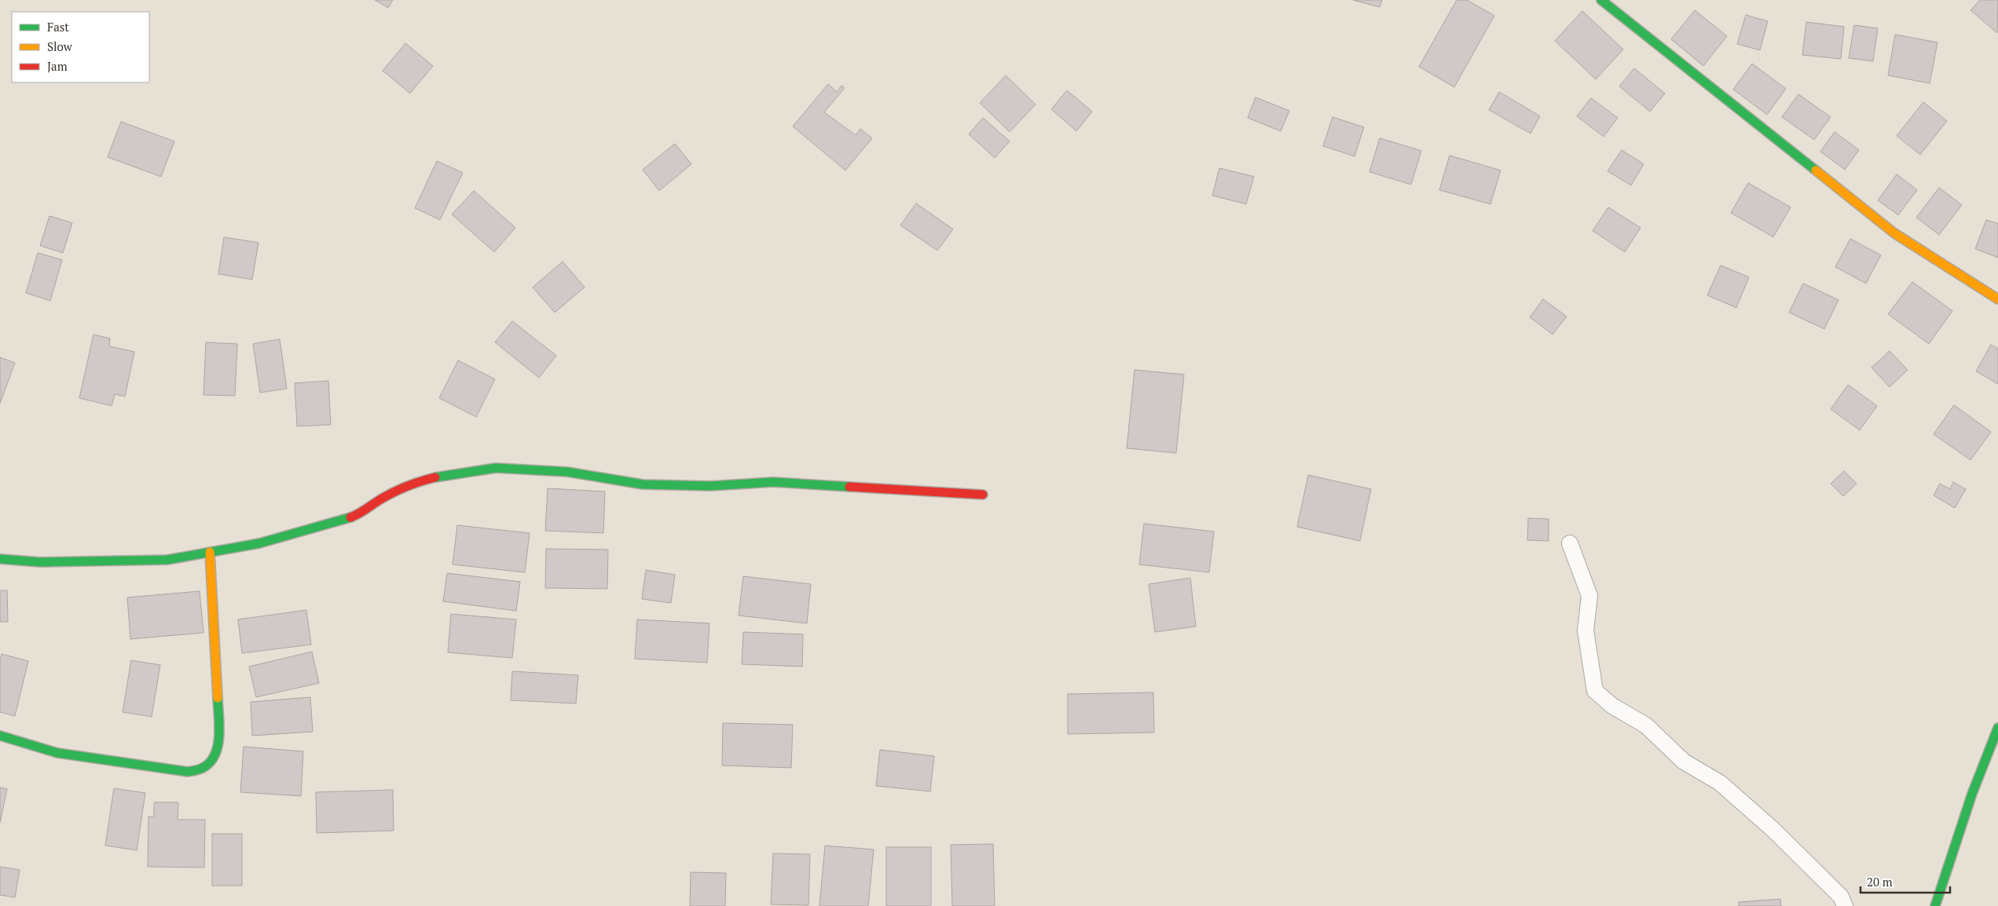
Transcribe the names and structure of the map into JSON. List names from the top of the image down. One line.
{"legend":["Fast","Slow","Jam"],"scale_bar":"20 m"}
